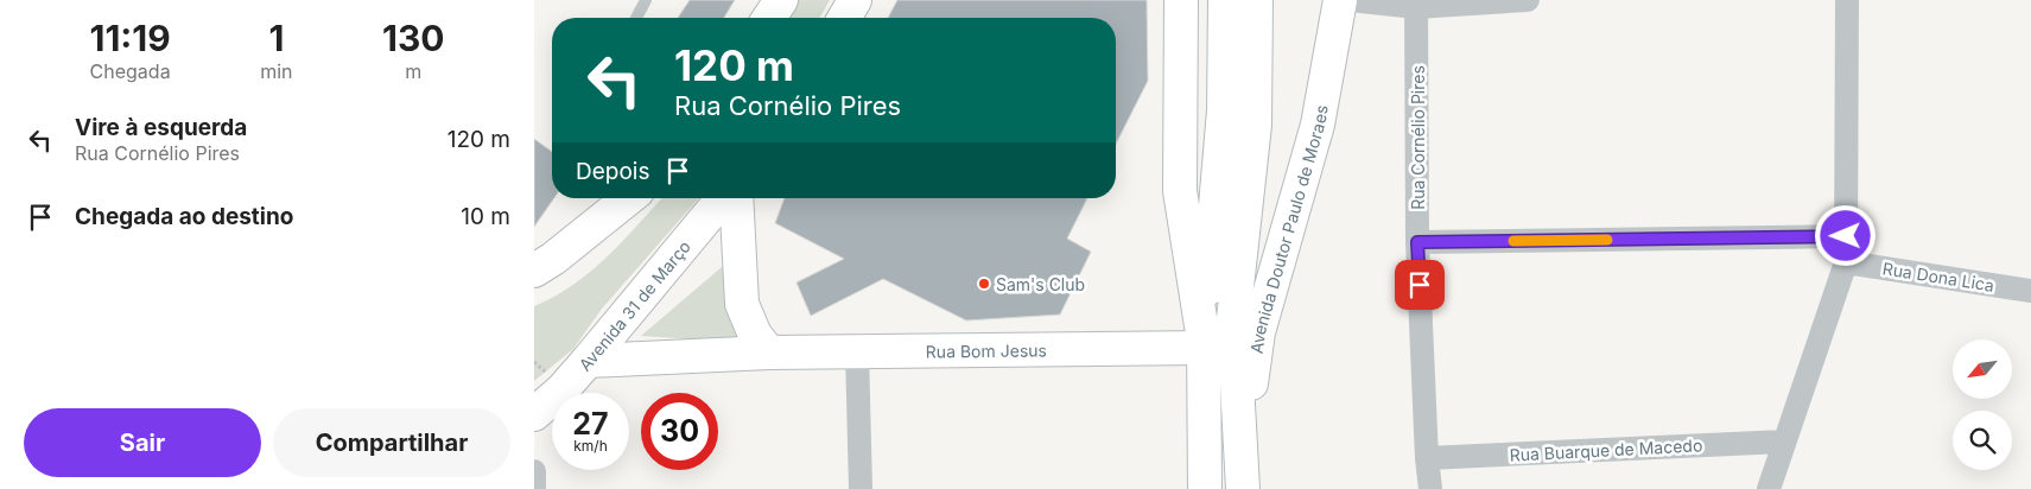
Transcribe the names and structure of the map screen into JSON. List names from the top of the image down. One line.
{"streets":{"main road":["Avenida Doutor Paulo de Moraes","Avenida 31 de Março","Rua Bom Jesus"],"street":["Rua Cornélio Pires","Rua Dona Lica","Rua Buarque de Macedo"]},"crossings":[["Rua Cornélio Pires","Rua Buarque de Macedo"],["Avenida 31 de Março","Rua Bom Jesus"]],"places":["Sam's Club"],"north":"bottom left","page":{"eta":["11:19","Chegada","1","min","130","m"],"turn":["120 m","Rua Cornélio Pires"],"list":[{"name":"Vire à esquerda","note":"Rua Cornélio Pires","value":"120 m"},{"name":"Chegada ao destino","value":"10 m"}],"then":"Depois","speed":"27 km/h","limit":"30","buttons":["Sair","Compartilhar"]}}
